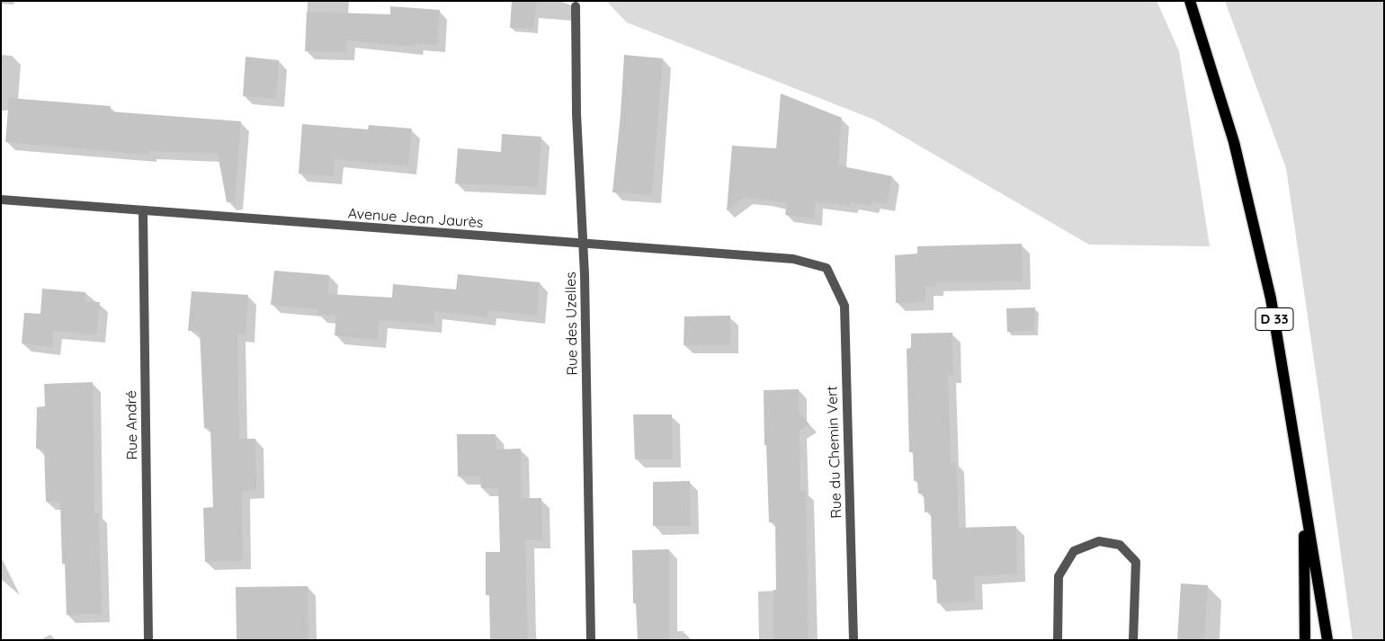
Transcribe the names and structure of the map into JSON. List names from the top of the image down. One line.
{"streets":{"main road":["D 33"],"street":["Avenue Jean Jaurès","Rue des Uzelles","Rue André","Rue du Chemin Vert"]},"crossings":[["Avenue Jean Jaurès","Rue des Uzelles"],["Avenue Jean Jaurès","Rue André"],["Avenue Jean Jaurès","Rue du Chemin Vert"]]}
